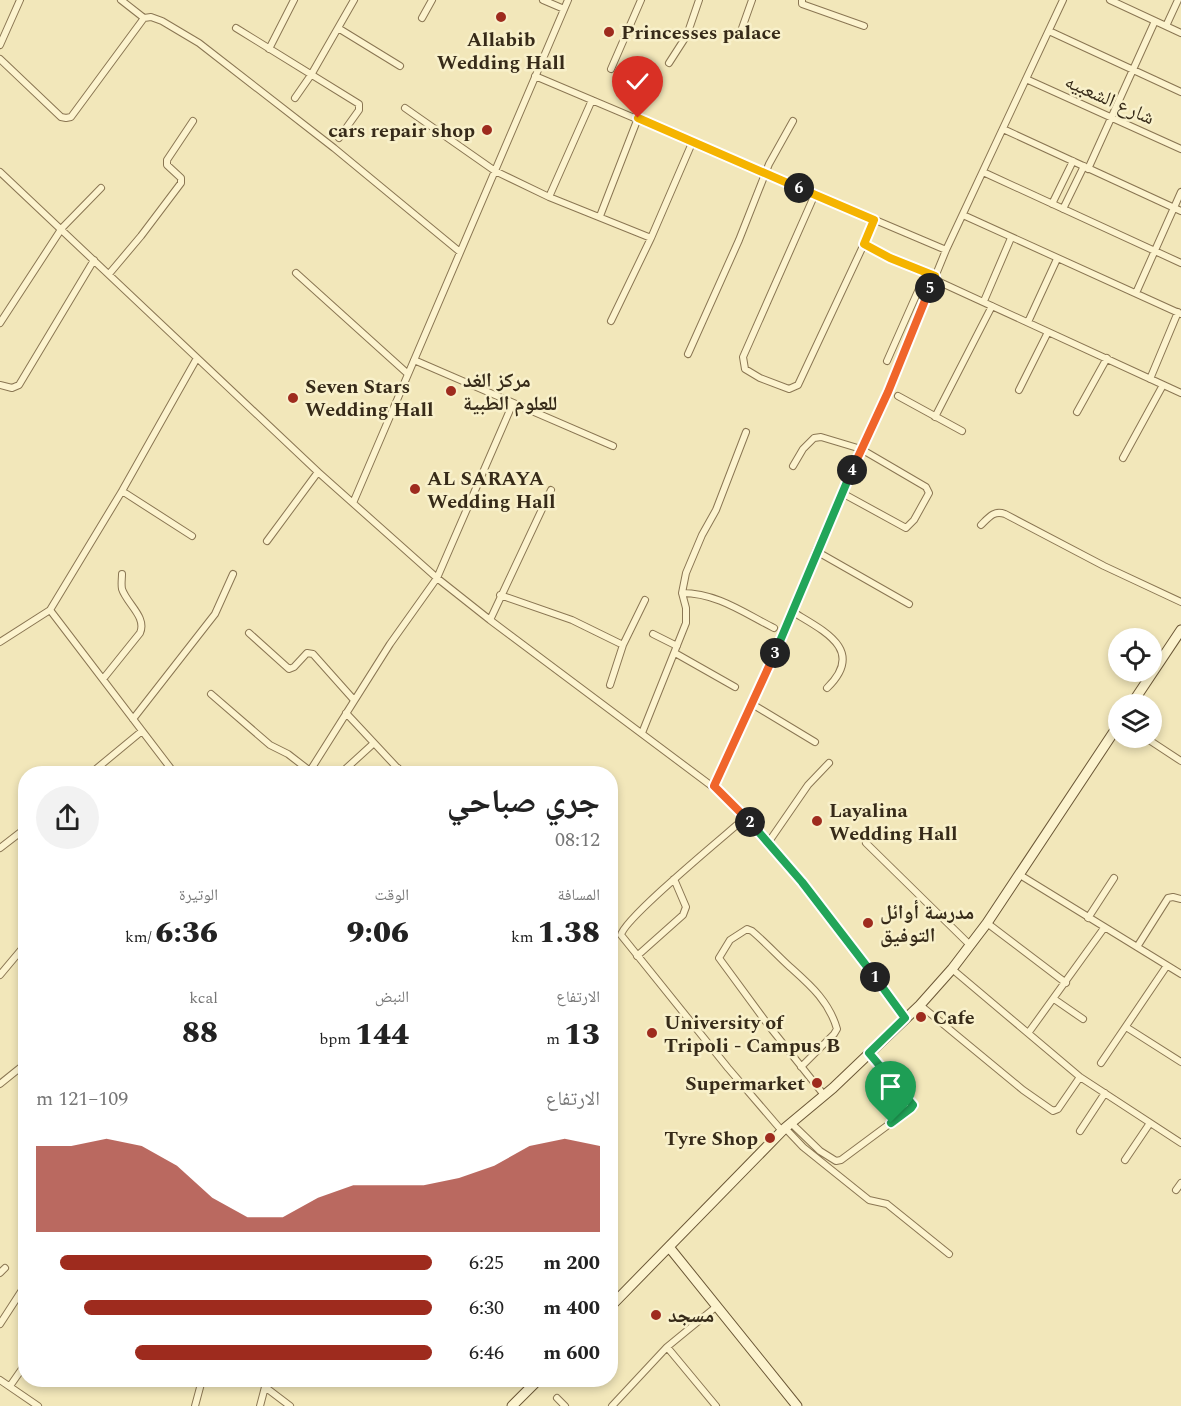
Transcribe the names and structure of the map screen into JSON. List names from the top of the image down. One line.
{"streets":{"street":["شارع الشعبيه"]},"places":["Allabib Wedding Hall","Princesses palace","cars repair shop","مركز الغد للعلوم الطبية","Seven Stars Wedding Hall","AL SARAYA Wedding Hall","Layalina Wedding Hall","مدرسة أوائل التوفيق","Cafe","University of Tripoli - Campus B","Supermarket","Tyre Shop","مسجد"],"page":{"pins":["6","5","4","3","2","1"],"heading":["جري صباحي","08:12"],"stats":[["المسافة","1.38 km"],["الوقت","9:06"],["الوتيرة","6:36 /km"],["الارتفاع","13 m"],["النبض","144 bpm"],["kcal","88"]],"chart":["الارتفاع","109–121 m"],"list":[{"name":"200 m","note":"6:25"},{"name":"400 m","note":"6:30"},{"name":"600 m","note":"6:46"}]}}
